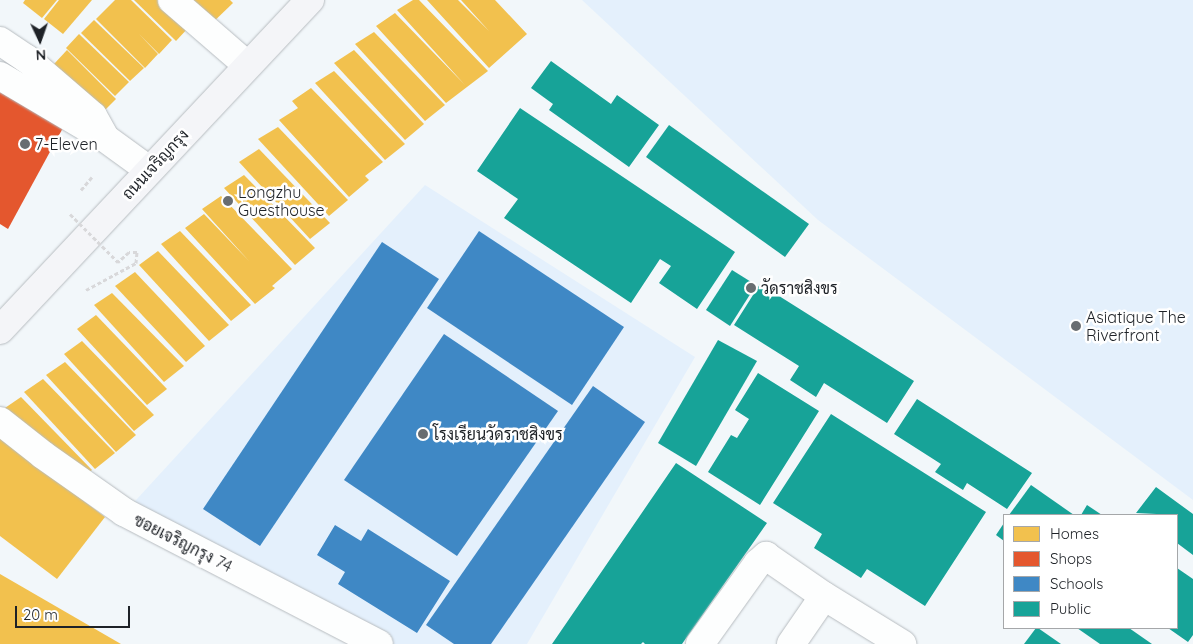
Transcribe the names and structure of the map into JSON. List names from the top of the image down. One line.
{"streets":{"main road":["ถนนเจริญกรุง"],"street":["ซอยเจริญกรุง 74"]},"places":["7-Eleven","Longzhu Guesthouse","วัดราชสิงขร","Asiatique The Riverfront","โรงเรียนวัดราชสิงขร"],"legend":["Homes","Shops","Schools","Public"],"scale_bar":"20 m","north":"bottom"}
